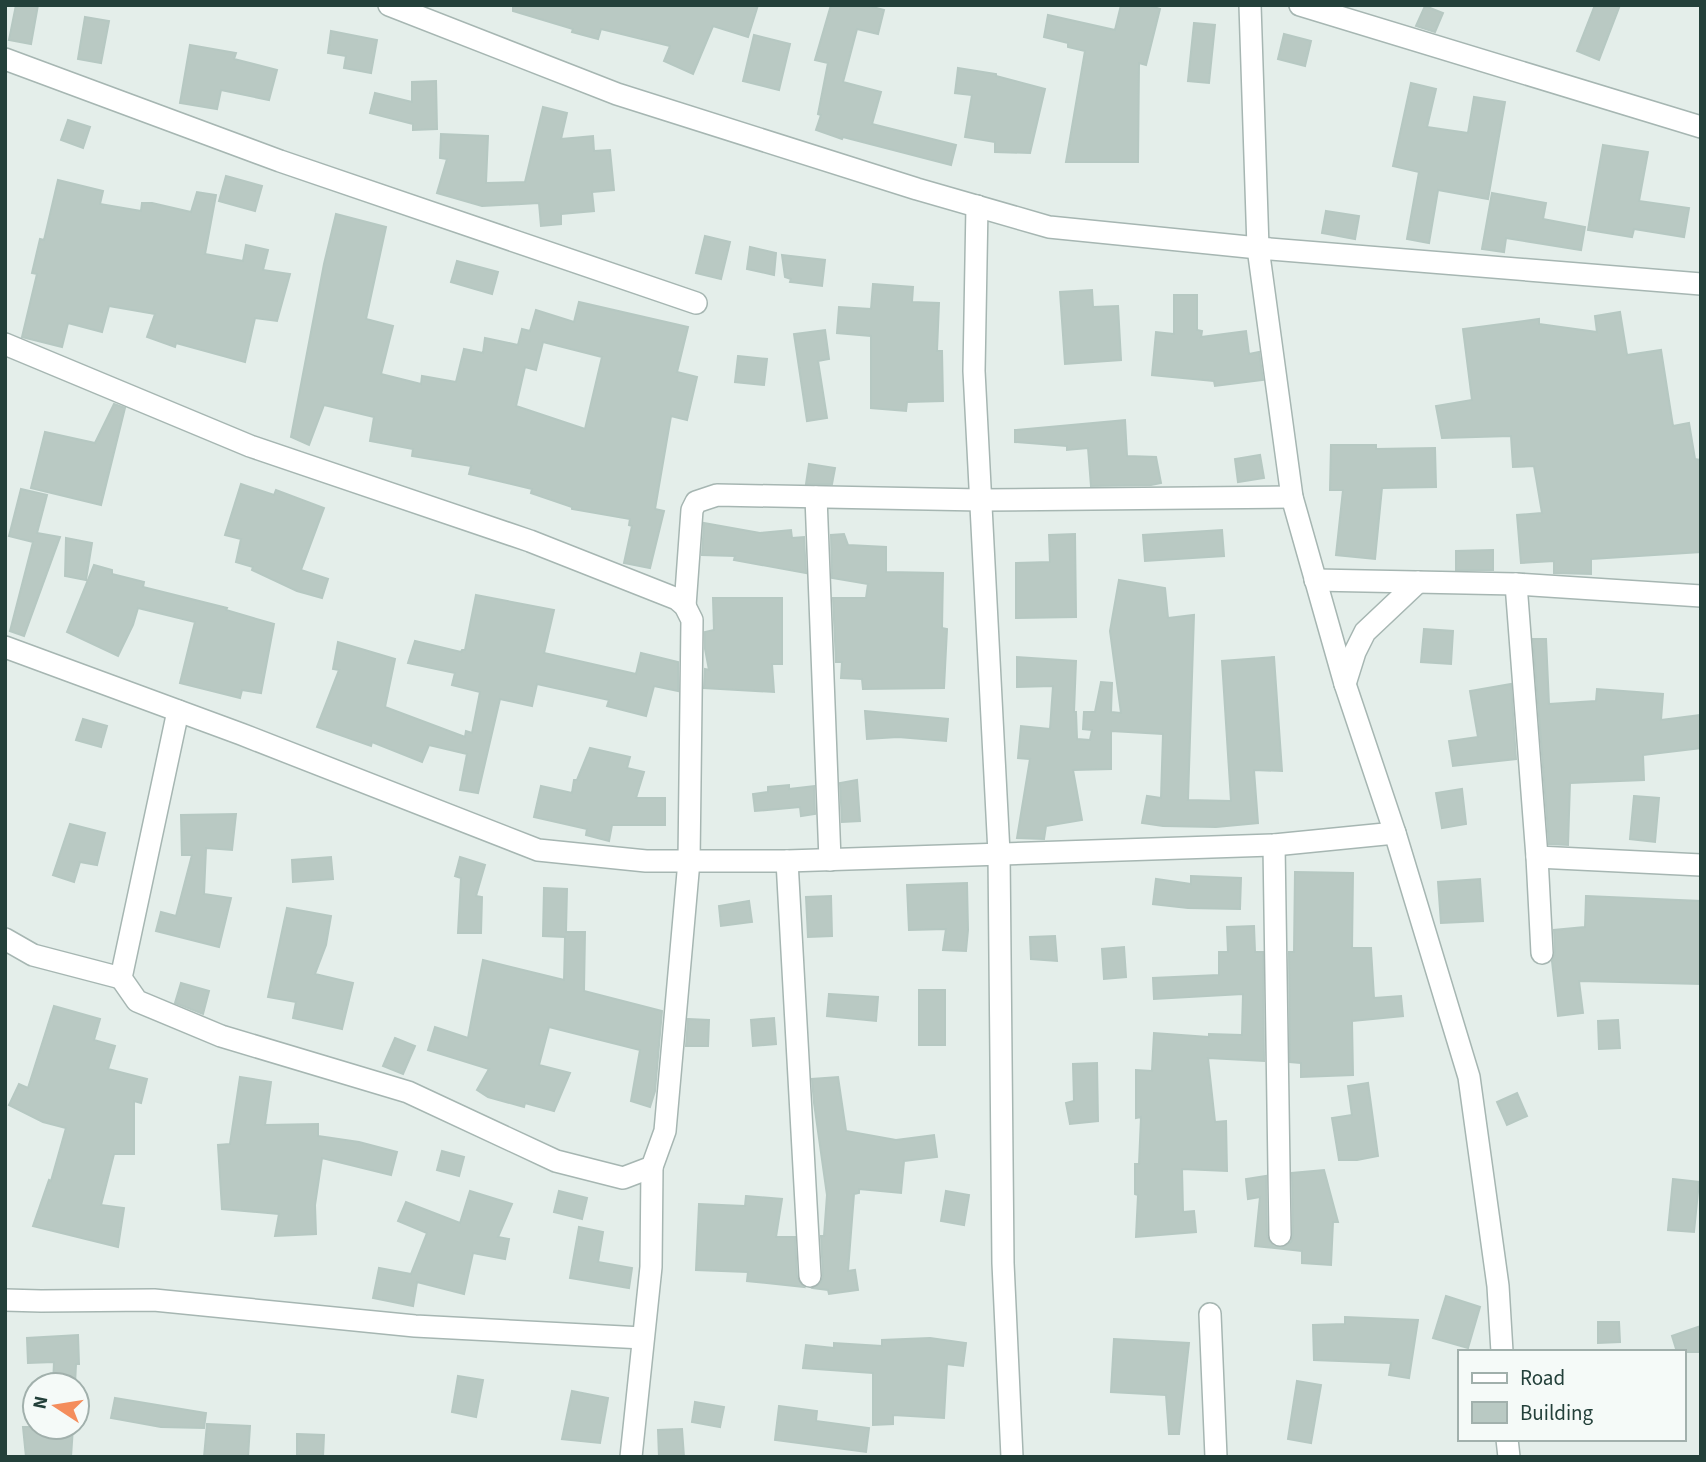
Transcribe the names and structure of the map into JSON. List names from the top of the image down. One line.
{"legend":["Road","Building"],"north":"left"}
